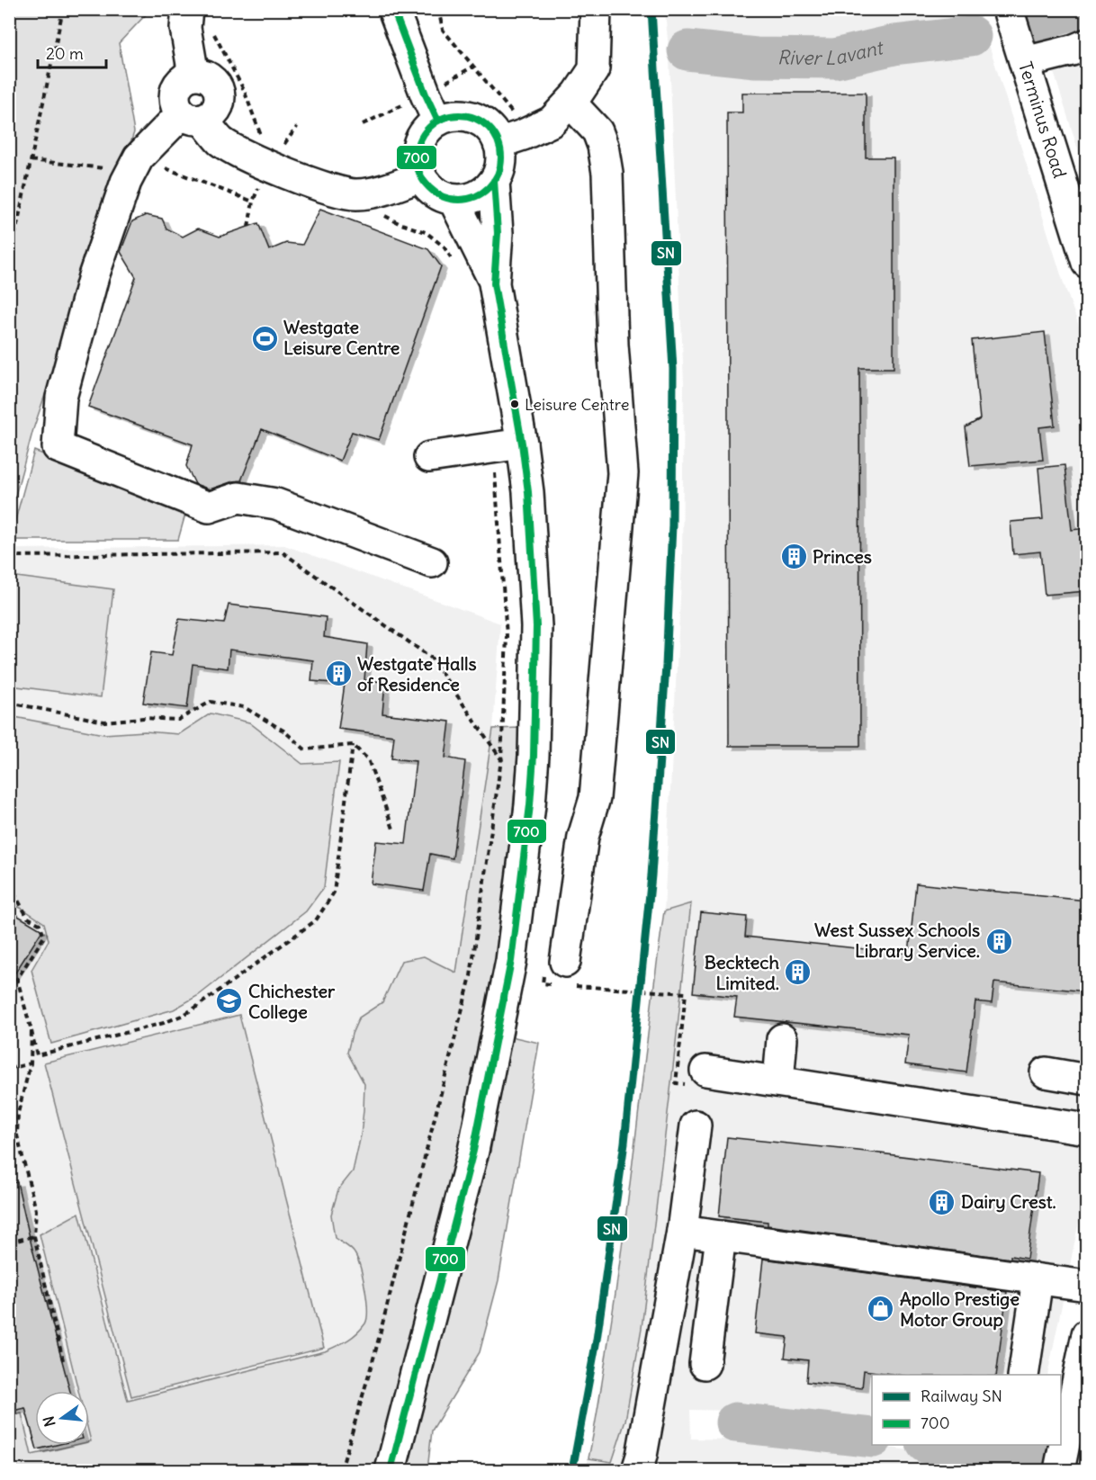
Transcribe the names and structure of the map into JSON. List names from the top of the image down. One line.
{"streets":{"main road":["Terminus Road"]},"water":["River Lavant"],"places":{"sports":["Westgate Leisure Centre"],"other":["Leisure Centre"],"building":["Princes","Westgate Halls of Residence","West Sussex Schools Library Service.","Becktech Limited.","Dairy Crest."],"school or university":["Chichester College"],"shop":["Apollo Prestige Motor Group"]},"lines":["rail line SN","transit line 700"],"legend":["Railway SN","700"],"scale_bar":"20 m","north":"left"}
